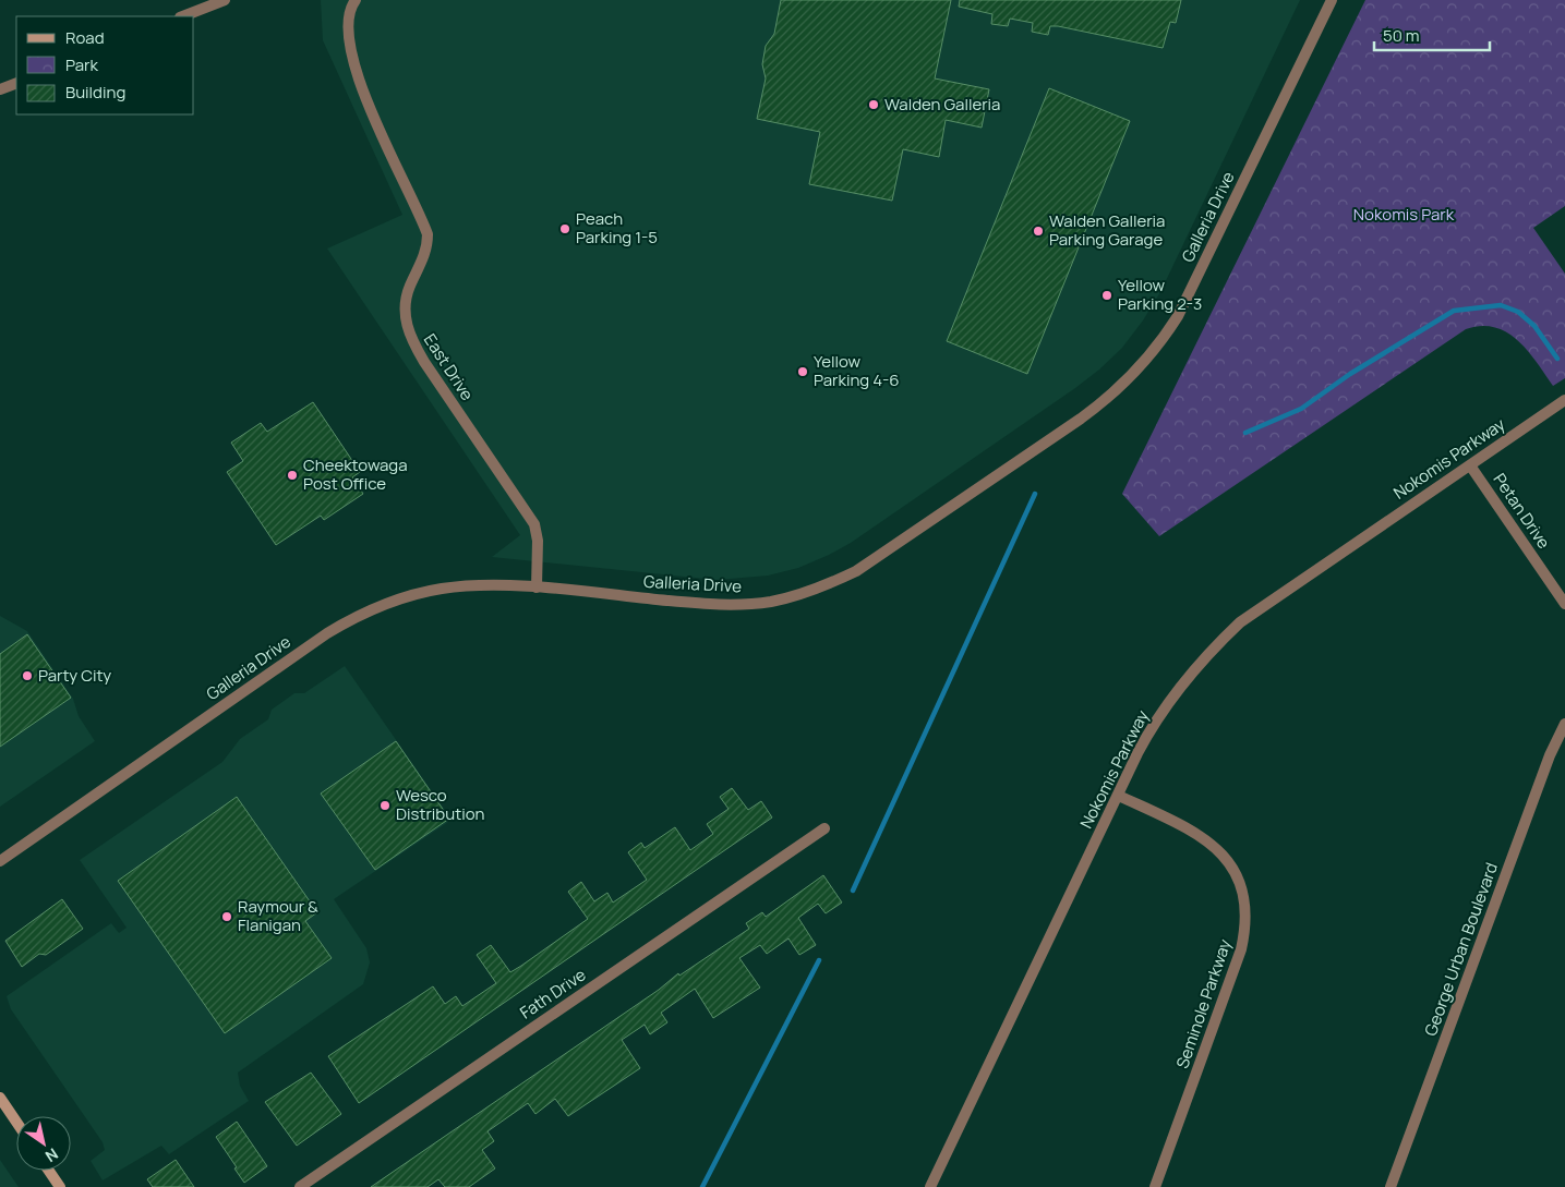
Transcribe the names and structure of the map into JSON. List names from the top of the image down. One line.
{"streets":{"street":["Galleria Drive","East Drive","Nokomis Parkway","Petan Drive","George Urban Boulevard","Fath Drive","Seminole Parkway"]},"crossings":[["Galleria Drive","East Drive"],["Nokomis Parkway","Petan Drive"],["Nokomis Parkway","Seminole Parkway"]],"parks":["Nokomis Park"],"places":["Walden Galleria","Peach Parking 1-5","Walden Galleria Parking Garage","Yellow Parking 2-3","Yellow Parking 4-6","Cheektowaga Post Office","Party City","Wesco Distribution","Raymour & Flanigan"],"legend":["Road","Park","Building"],"scale_bar":"50 m","north":"bottom right"}
